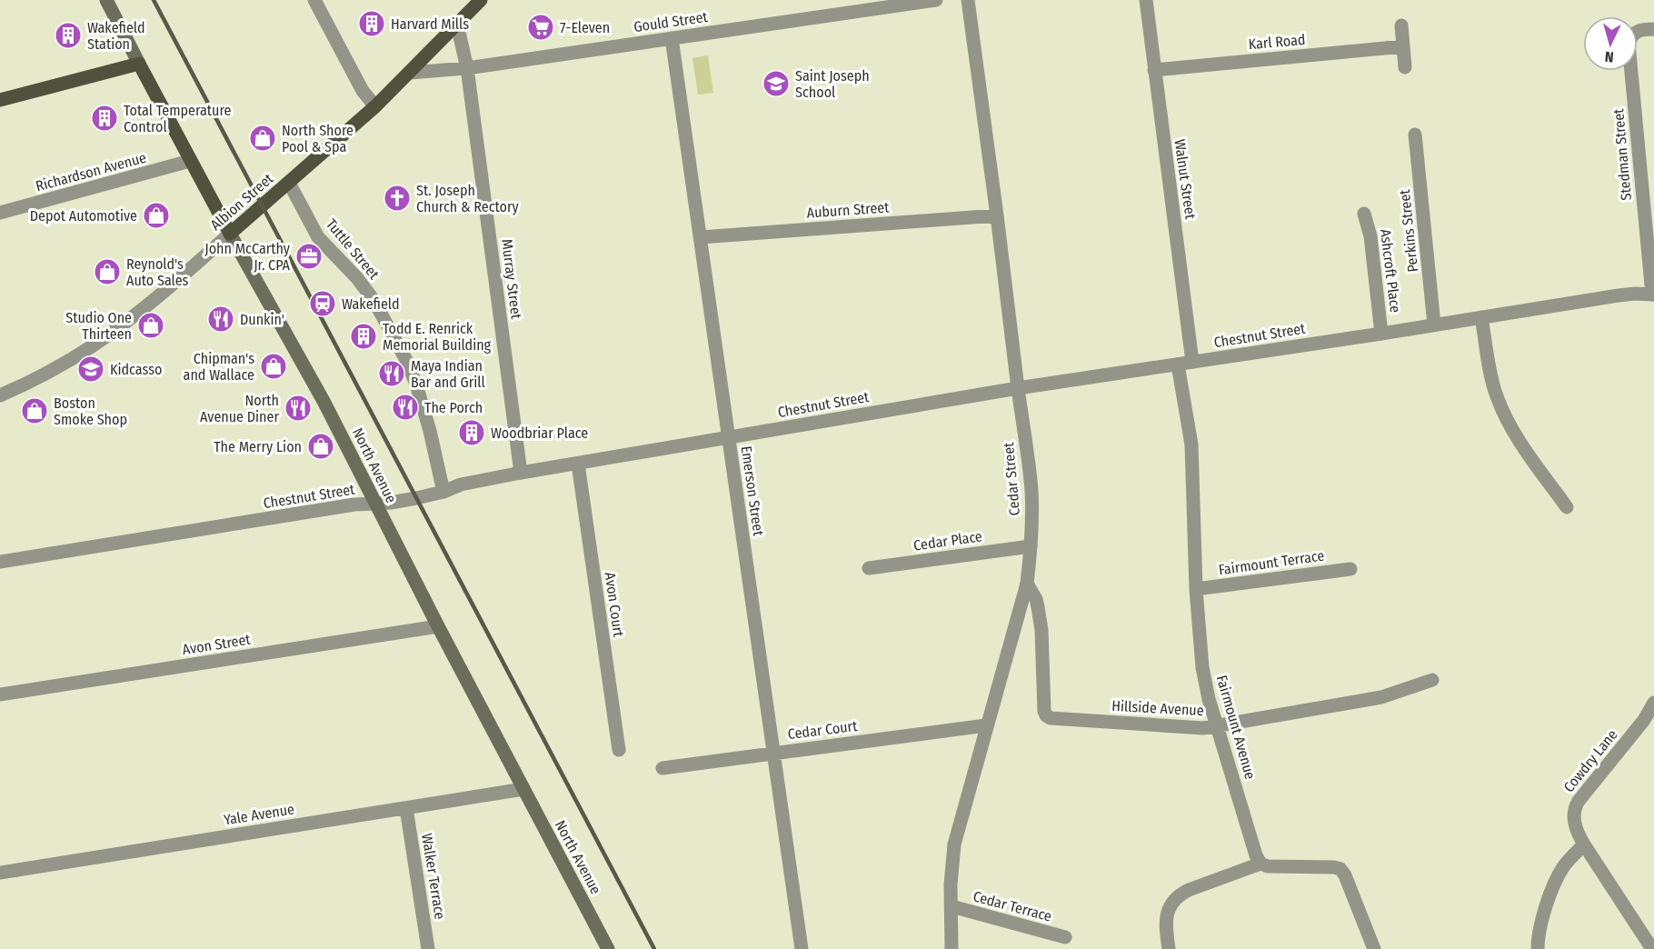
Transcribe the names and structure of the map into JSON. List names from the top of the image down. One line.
{"streets":{"main road":["Albion Street","North Avenue"],"street":["Gould Street","Karl Road","Stedman Street","Richardson Avenue","Walnut Street","Auburn Street","Perkins Street","Tuttle Street","Ashcroft Place","Murray Street","Chestnut Street","Cedar Street","Emerson Street","Cedar Place","Fairmount Terrace","Avon Court","Avon Street","Hillside Avenue","Fairmount Avenue","Cedar Court","Cowdry Lane","Yale Avenue","Walker Terrace","Cedar Terrace"]},"crossings":[["Gould Street","Albion Street"],["Gould Street","Murray Street"],["Gould Street","Emerson Street"],["Karl Road","Walnut Street"],["Stedman Street","Chestnut Street"],["Richardson Avenue","North Avenue"],["Walnut Street","Chestnut Street"],["Albion Street","Tuttle Street"],["Albion Street","Murray Street"],["Albion Street","North Avenue"],["Auburn Street","Cedar Street"],["Auburn Street","Emerson Street"],["Perkins Street","Chestnut Street"],["Tuttle Street","Chestnut Street"],["Ashcroft Place","Chestnut Street"],["Murray Street","Chestnut Street"],["Chestnut Street","North Avenue"],["Chestnut Street","Cedar Street"],["Chestnut Street","Emerson Street"],["Chestnut Street","Avon Court"],["Chestnut Street","Fairmount Avenue"],["North Avenue","Avon Street"],["North Avenue","Yale Avenue"],["Cedar Street","Cedar Place"],["Cedar Street","Hillside Avenue"],["Cedar Street","Cedar Court"],["Cedar Street","Cedar Terrace"],["Emerson Street","Cedar Court"],["Fairmount Terrace","Fairmount Avenue"],["Hillside Avenue","Fairmount Avenue"],["Yale Avenue","Walker Terrace"]],"places":{"building":["Harvard Mills","Wakefield Station","Total Temperature Control","Todd E. Renrick Memorial Building","Woodbriar Place"],"supermarket":["7-Eleven"],"school or university":["Saint Joseph School","Kidcasso"],"shop":["North Shore Pool & Spa","Depot Automotive","Reynold's Auto Sales","Studio One Thirteen","Chipman's and Wallace","Boston Smoke Shop","The Merry Lion"],"church":["St. Joseph Church & Rectory"],"office":["John McCarthy Jr. CPA"],"station":["Wakefield"],"restaurant":["Dunkin'","Maya Indian Bar and Grill","The Porch","North Avenue Diner"]},"north":"bottom"}
